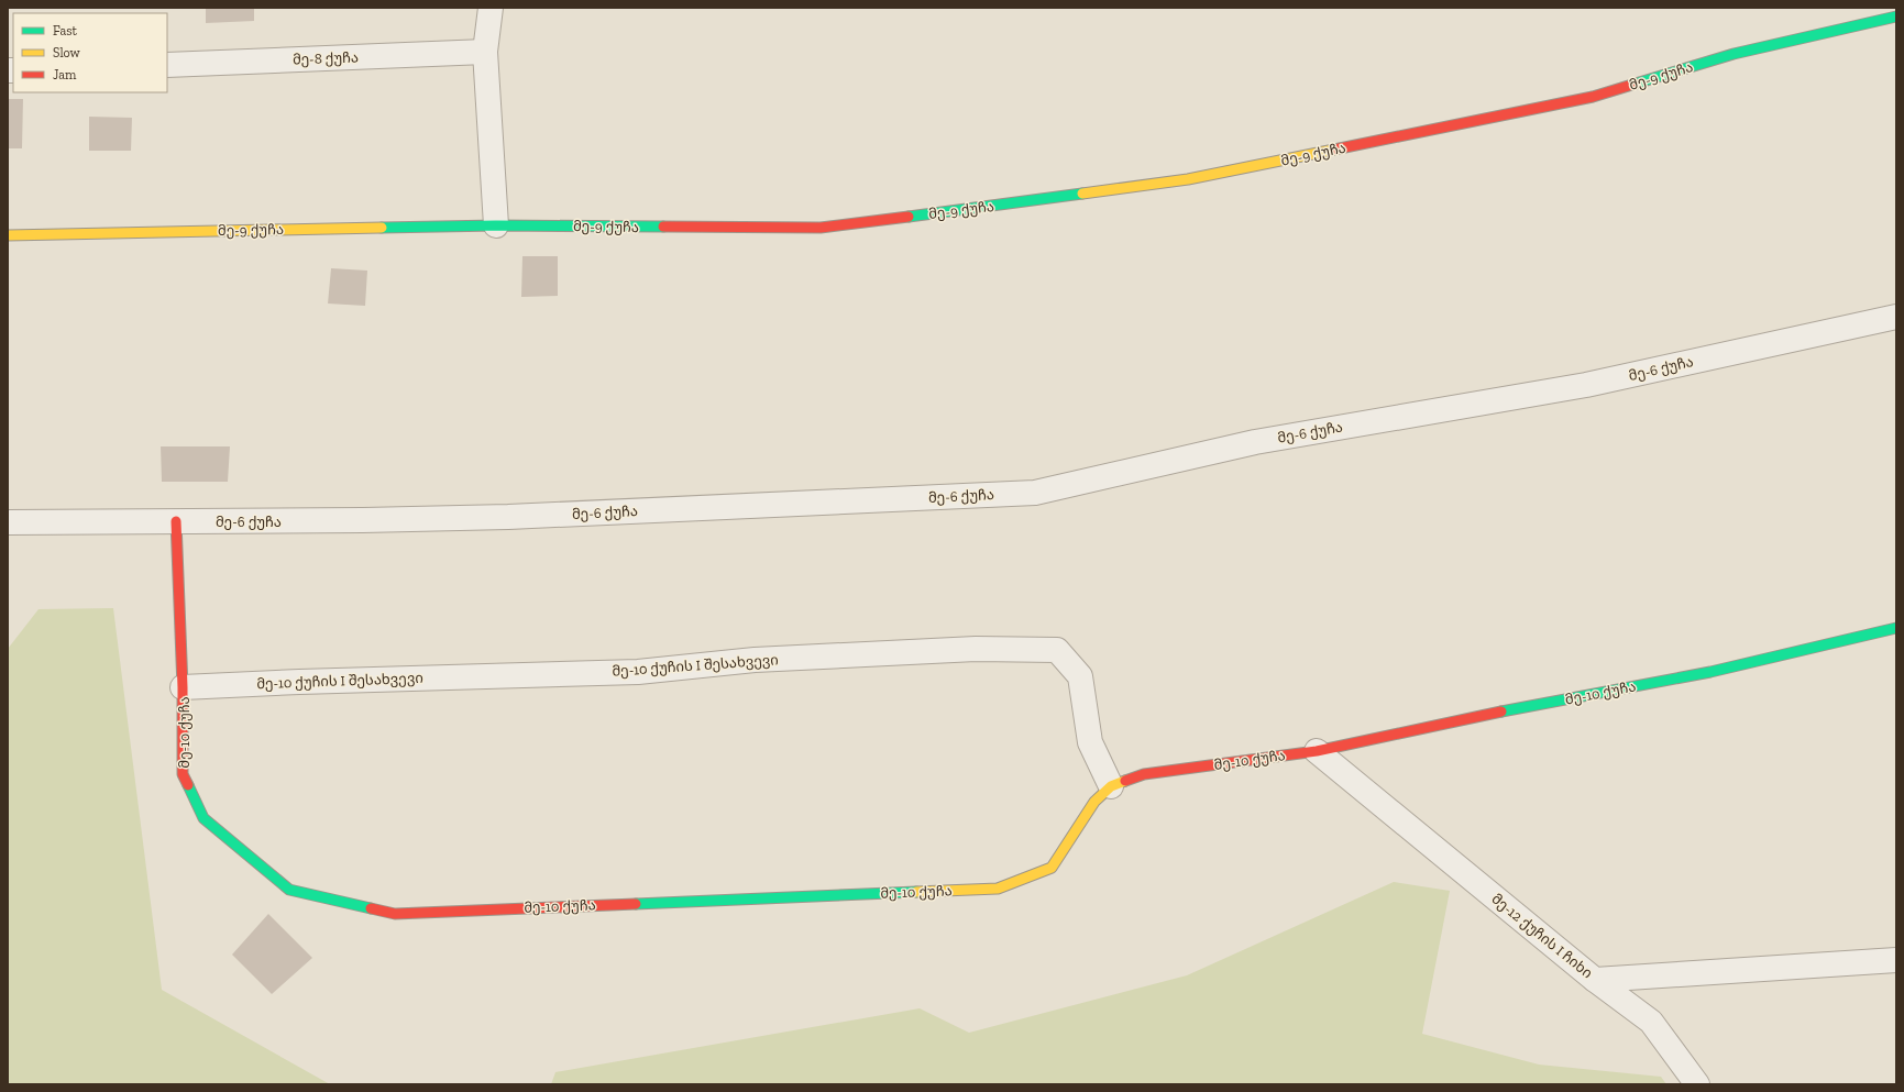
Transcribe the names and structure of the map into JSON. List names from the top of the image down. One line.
{"streets":{"street":["მე-8 ქუჩა","მე-9 ქუჩა","მე-6 ქუჩა","მე-10 ქუჩის I შესახვევი","მე-10 ქუჩა","მე-12 ქუჩის I ჩიხი"]},"crossings":[["მე-6 ქუჩა","მე-10 ქუჩა"],["მე-10 ქუჩის I შესახვევი","მე-10 ქუჩა"],["მე-10 ქუჩა","მე-12 ქუჩის I ჩიხი"]],"legend":["Fast","Slow","Jam"]}
